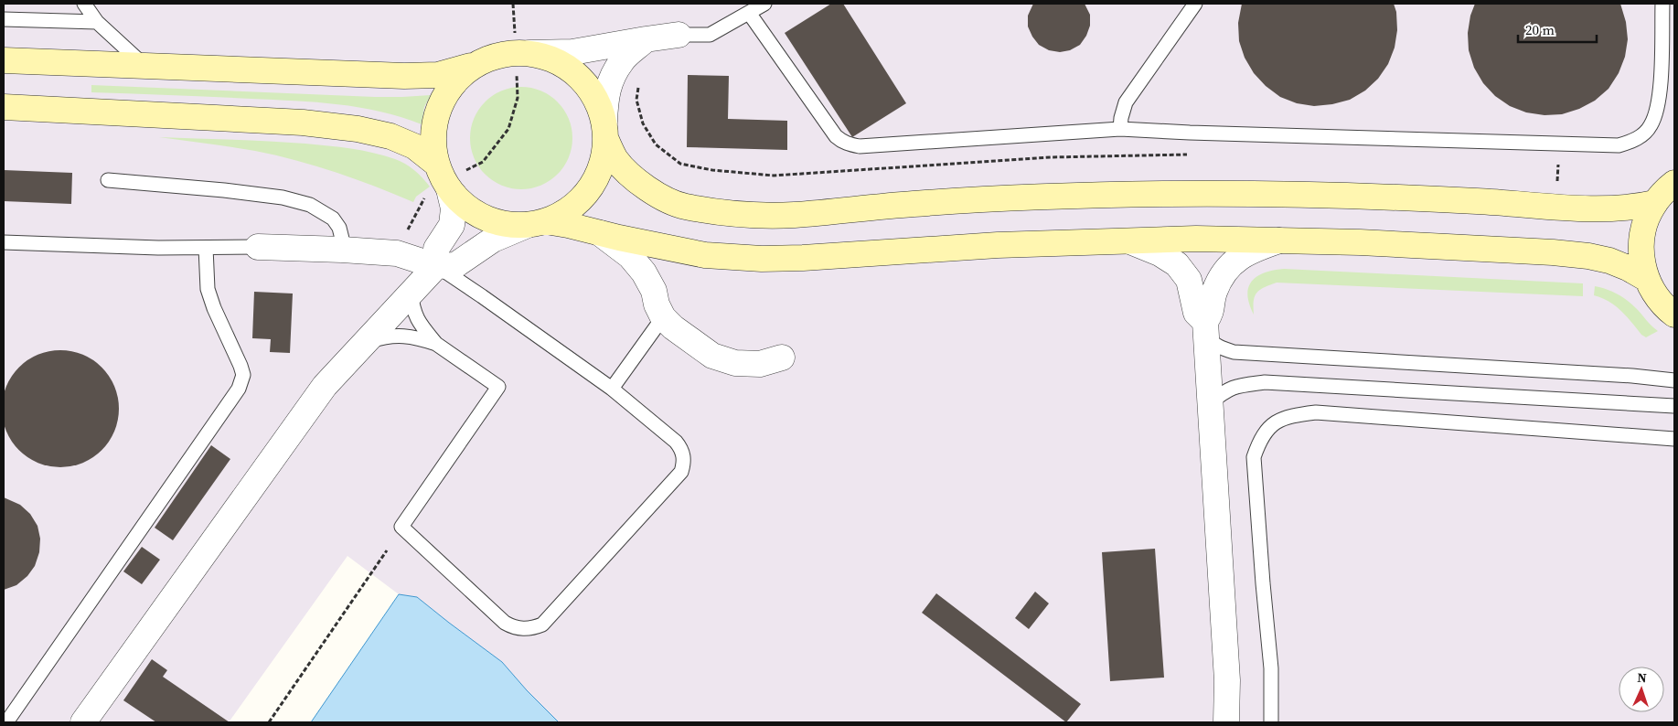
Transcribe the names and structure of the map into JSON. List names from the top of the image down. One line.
{"scale_bar":"20 m","north":"top"}
